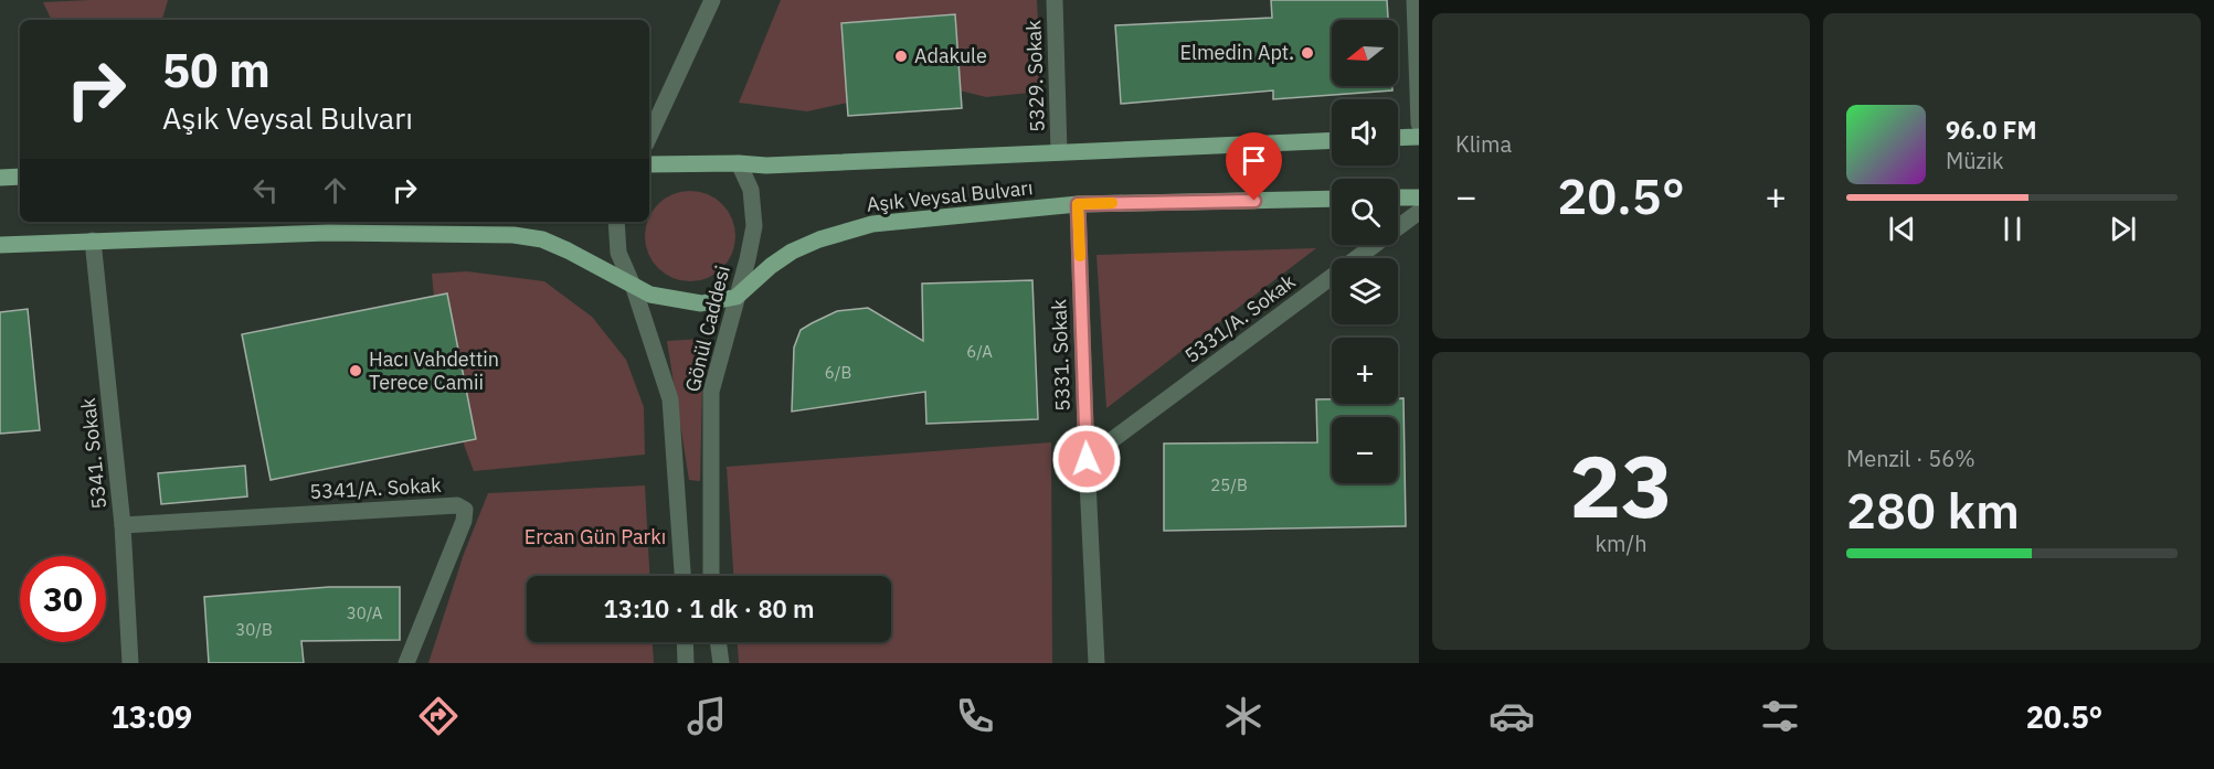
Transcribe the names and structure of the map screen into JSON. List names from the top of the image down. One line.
{"streets":{"main road":["Aşık Veysal Bulvarı"],"street":["5329. Sokak","5331/A. Sokak","Gönül Caddesi","5331. Sokak","5341. Sokak","5341/A. Sokak"]},"crossings":[["5329. Sokak","Aşık Veysal Bulvarı"],["Aşık Veysal Bulvarı","Gönül Caddesi"],["Aşık Veysal Bulvarı","5331. Sokak"],["5331/A. Sokak","5331. Sokak"],["5341. Sokak","5341/A. Sokak"]],"parks":["Ercan Gün Parkı"],"places":["Elmedin Apt.","Adakule","Hacı Vahdettin Terece Camii"],"house_numbers":["6/A","6/B","25/B","30/A","30/B"],"north":"left","page":{"tile":["Klima",["23","km/h"],["Menzil · 56%","280 km"]],"map_buttons":["+","−"],"turn":["50 m","Aşık Veysal Bulvarı"],"song":["96.0 FM","Müzik"],"heat":["−","20.5°","+"],"limit":"30","trip":"13:10 · 1 dk · 80 m","tabs":["13:09","20.5°"]}}
